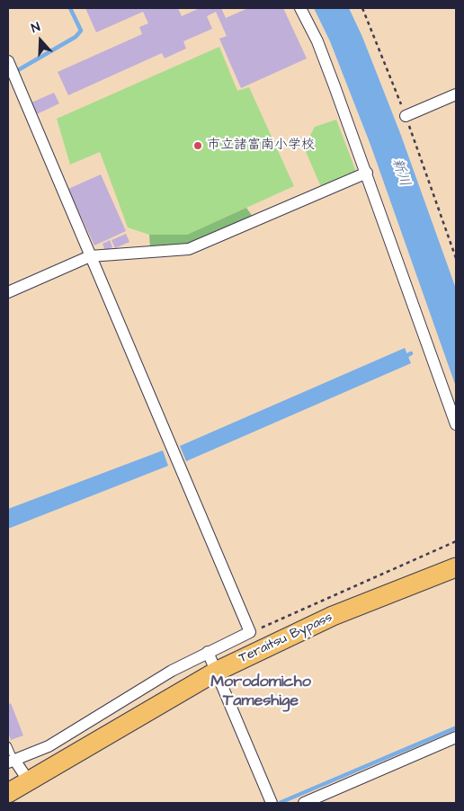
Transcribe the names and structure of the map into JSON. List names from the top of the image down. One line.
{"streets":{"highway":["Teraitsu Bypass"]},"districts":["Morodomicho Tameshige"],"water":["新川"],"places":["市立諸富南小学校"],"north":"top"}
